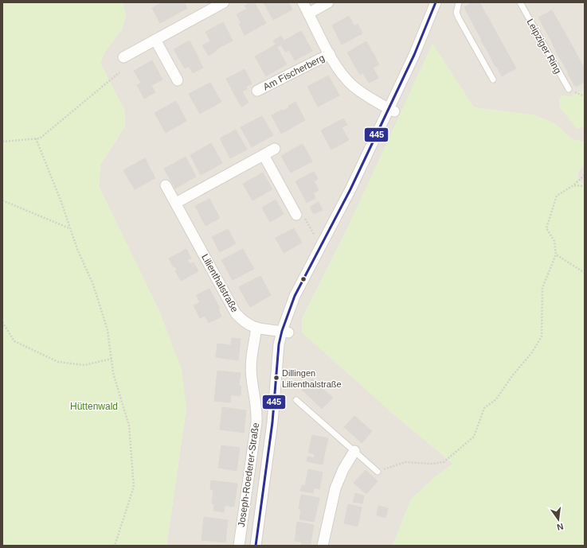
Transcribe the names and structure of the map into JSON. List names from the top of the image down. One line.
{"streets":{"street":["Am Fischerberg","Lilienthalstraße","Joseph-Roederer-Straße"],"lane":["Leipziger Ring"]},"crossings":[["Lilienthalstraße","Joseph-Roederer-Straße"]],"parks":["Hüttenwald"],"places":["Dillingen Lilienthalstraße"],"lines":["transit line 445"],"north":"bottom"}
